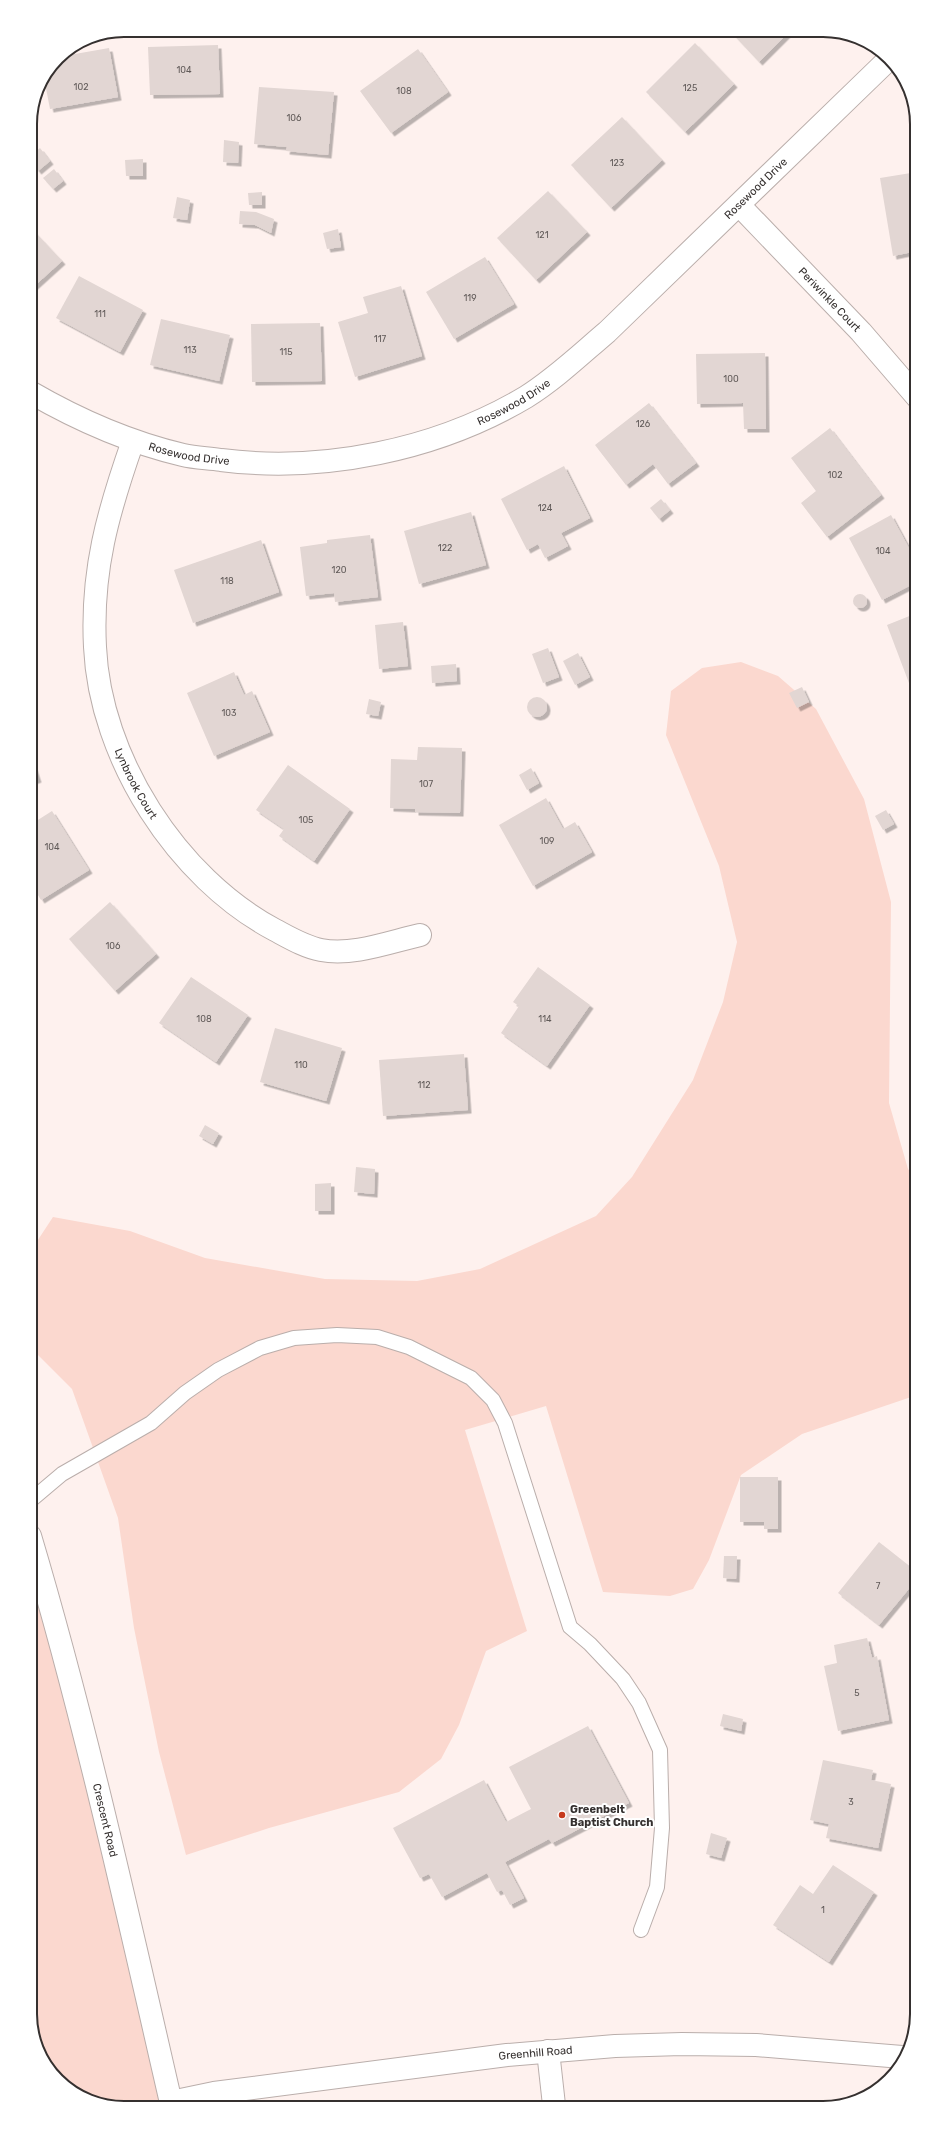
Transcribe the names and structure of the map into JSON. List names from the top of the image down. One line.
{"streets":{"street":["Rosewood Drive","Periwinkle Court","Lynbrook Court","Crescent Road","Greenhill Road"]},"crossings":[["Rosewood Drive","Periwinkle Court"],["Rosewood Drive","Lynbrook Court"]],"places":["Greenbelt Baptist Church"],"house_numbers":["104","102","125","108","106","123","121","119","111","117","113","115","100","126","102","124","122","104","120","118","103","107","105","109","104","106","108","114","110","112","7","5","3","1"]}
